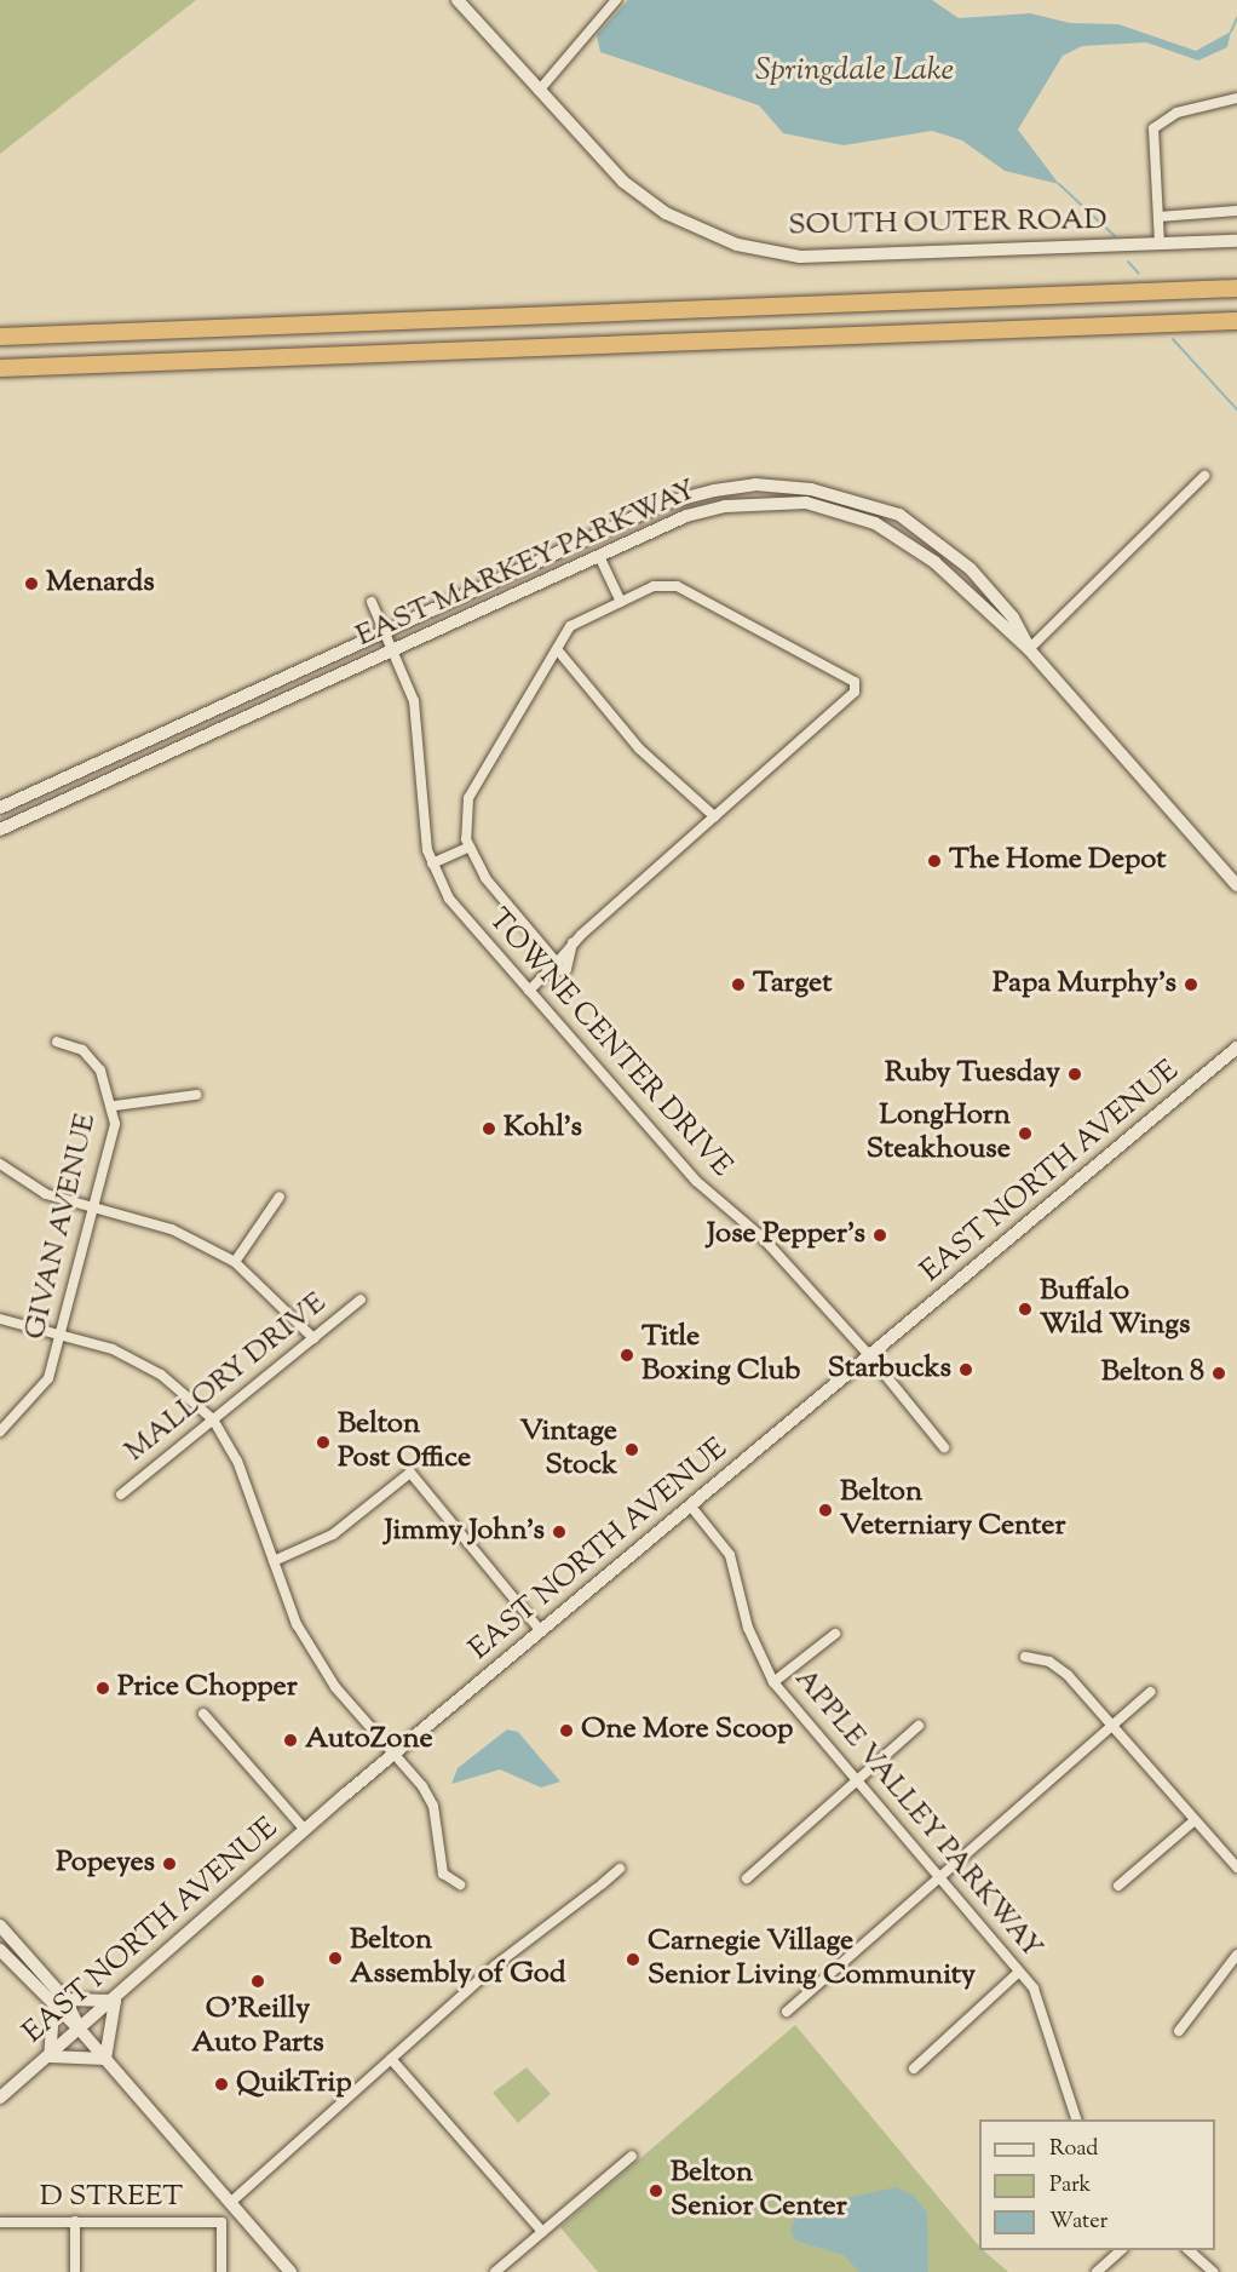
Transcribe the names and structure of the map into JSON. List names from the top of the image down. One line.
{"streets":{"street":["SOUTH OUTER ROAD","EAST MARKEY PARKWAY","TOWNE CENTER DRIVE","EAST NORTH AVENUE","GIVAN AVENUE","MALLORY DRIVE","APPLE VALLEY PARKWAY","D STREET"]},"crossings":[["EAST MARKEY PARKWAY","TOWNE CENTER DRIVE"],["TOWNE CENTER DRIVE","EAST NORTH AVENUE"],["EAST NORTH AVENUE","APPLE VALLEY PARKWAY"]],"water":["Springdale Lake"],"places":["Menards","The Home Depot","Target","Papa Murphy's","Ruby Tuesday","Kohl's","LongHorn Steakhouse","Jose Pepper's","Buffalo Wild Wings","Title Boxing Club","Starbucks","Belton 8","Belton Post Office","Vintage Stock","Belton Veterniary Center","Jimmy John's","Price Chopper","One More Scoop","AutoZone","Popeyes","Belton Assembly of God","Carnegie Village Senior Living Community","O'Reilly Auto Parts","QuikTrip","Belton Senior Center"],"legend":["Road","Park","Water"]}
